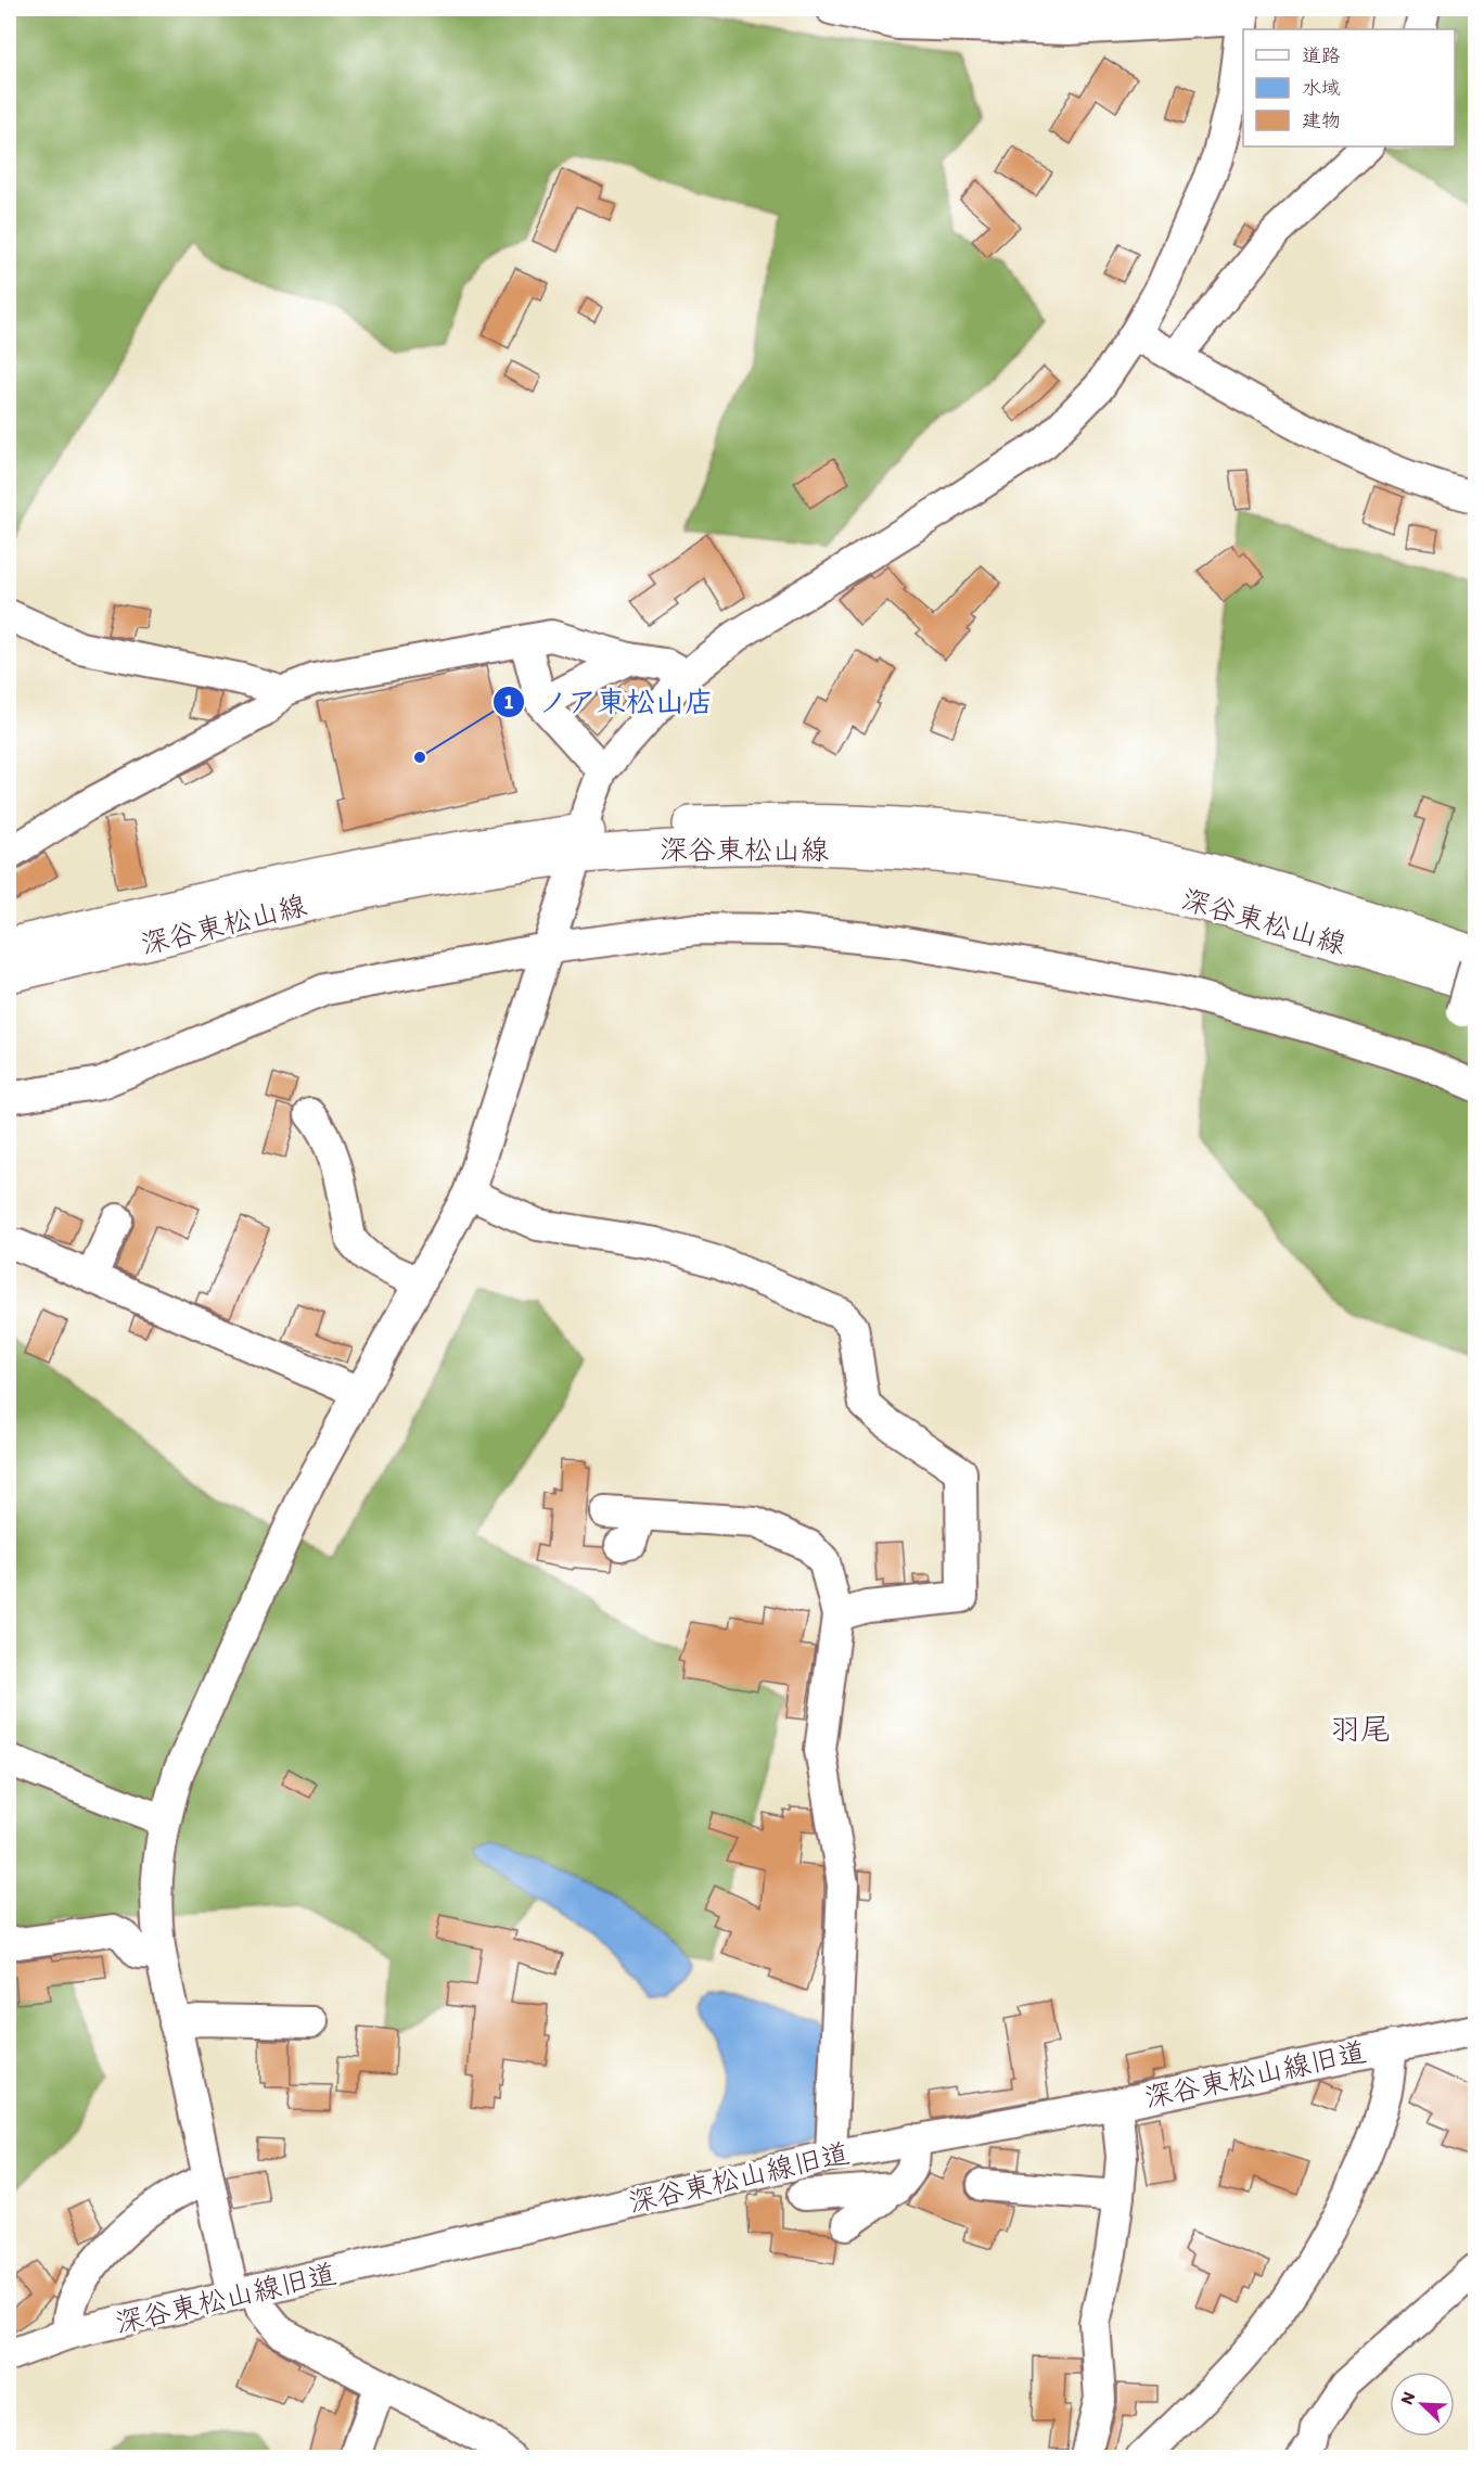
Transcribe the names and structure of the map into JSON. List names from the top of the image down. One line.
{"streets":{"main road":["深谷東松山線"],"street":["深谷東松山線旧道"]},"districts":["羽尾"],"places":["ノア東松山店"],"legend":["道路","水域","建物"],"north":"top left"}
